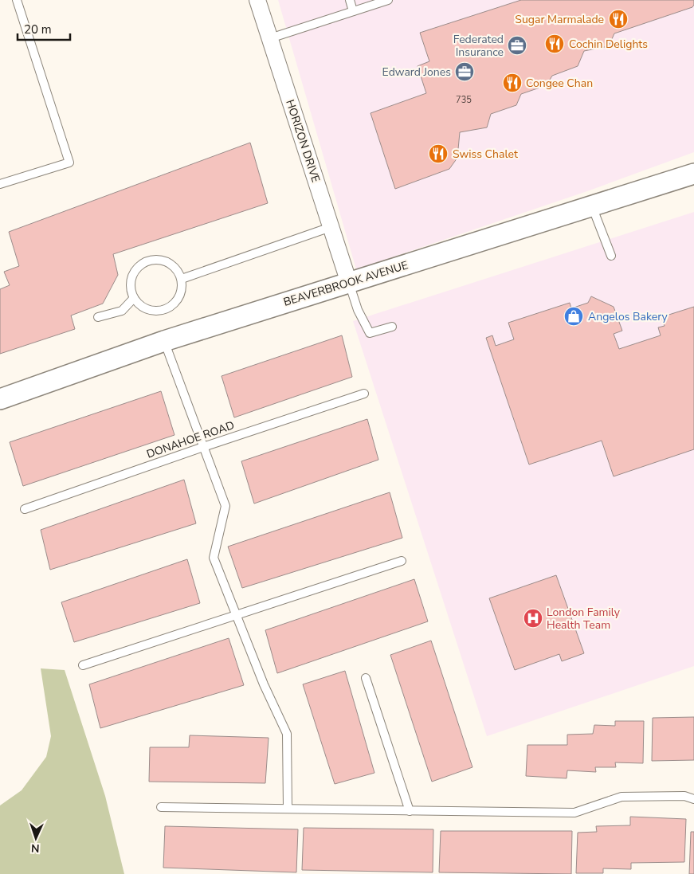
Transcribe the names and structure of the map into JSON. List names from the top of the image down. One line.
{"streets":{"street":["HORIZON DRIVE","BEAVERBROOK AVENUE"],"lane":["DONAHOE ROAD"]},"crossings":[["HORIZON DRIVE","BEAVERBROOK AVENUE"]],"places":{"restaurant":["Sugar Marmalade","Cochin Delights","Congee Chan","Swiss Chalet"],"office":["Federated Insurance","Edward Jones"],"shop":["Angelos Bakery"],"hospital":["London Family Health Team"]},"house_numbers":["735"],"scale_bar":"20 m","north":"bottom"}
